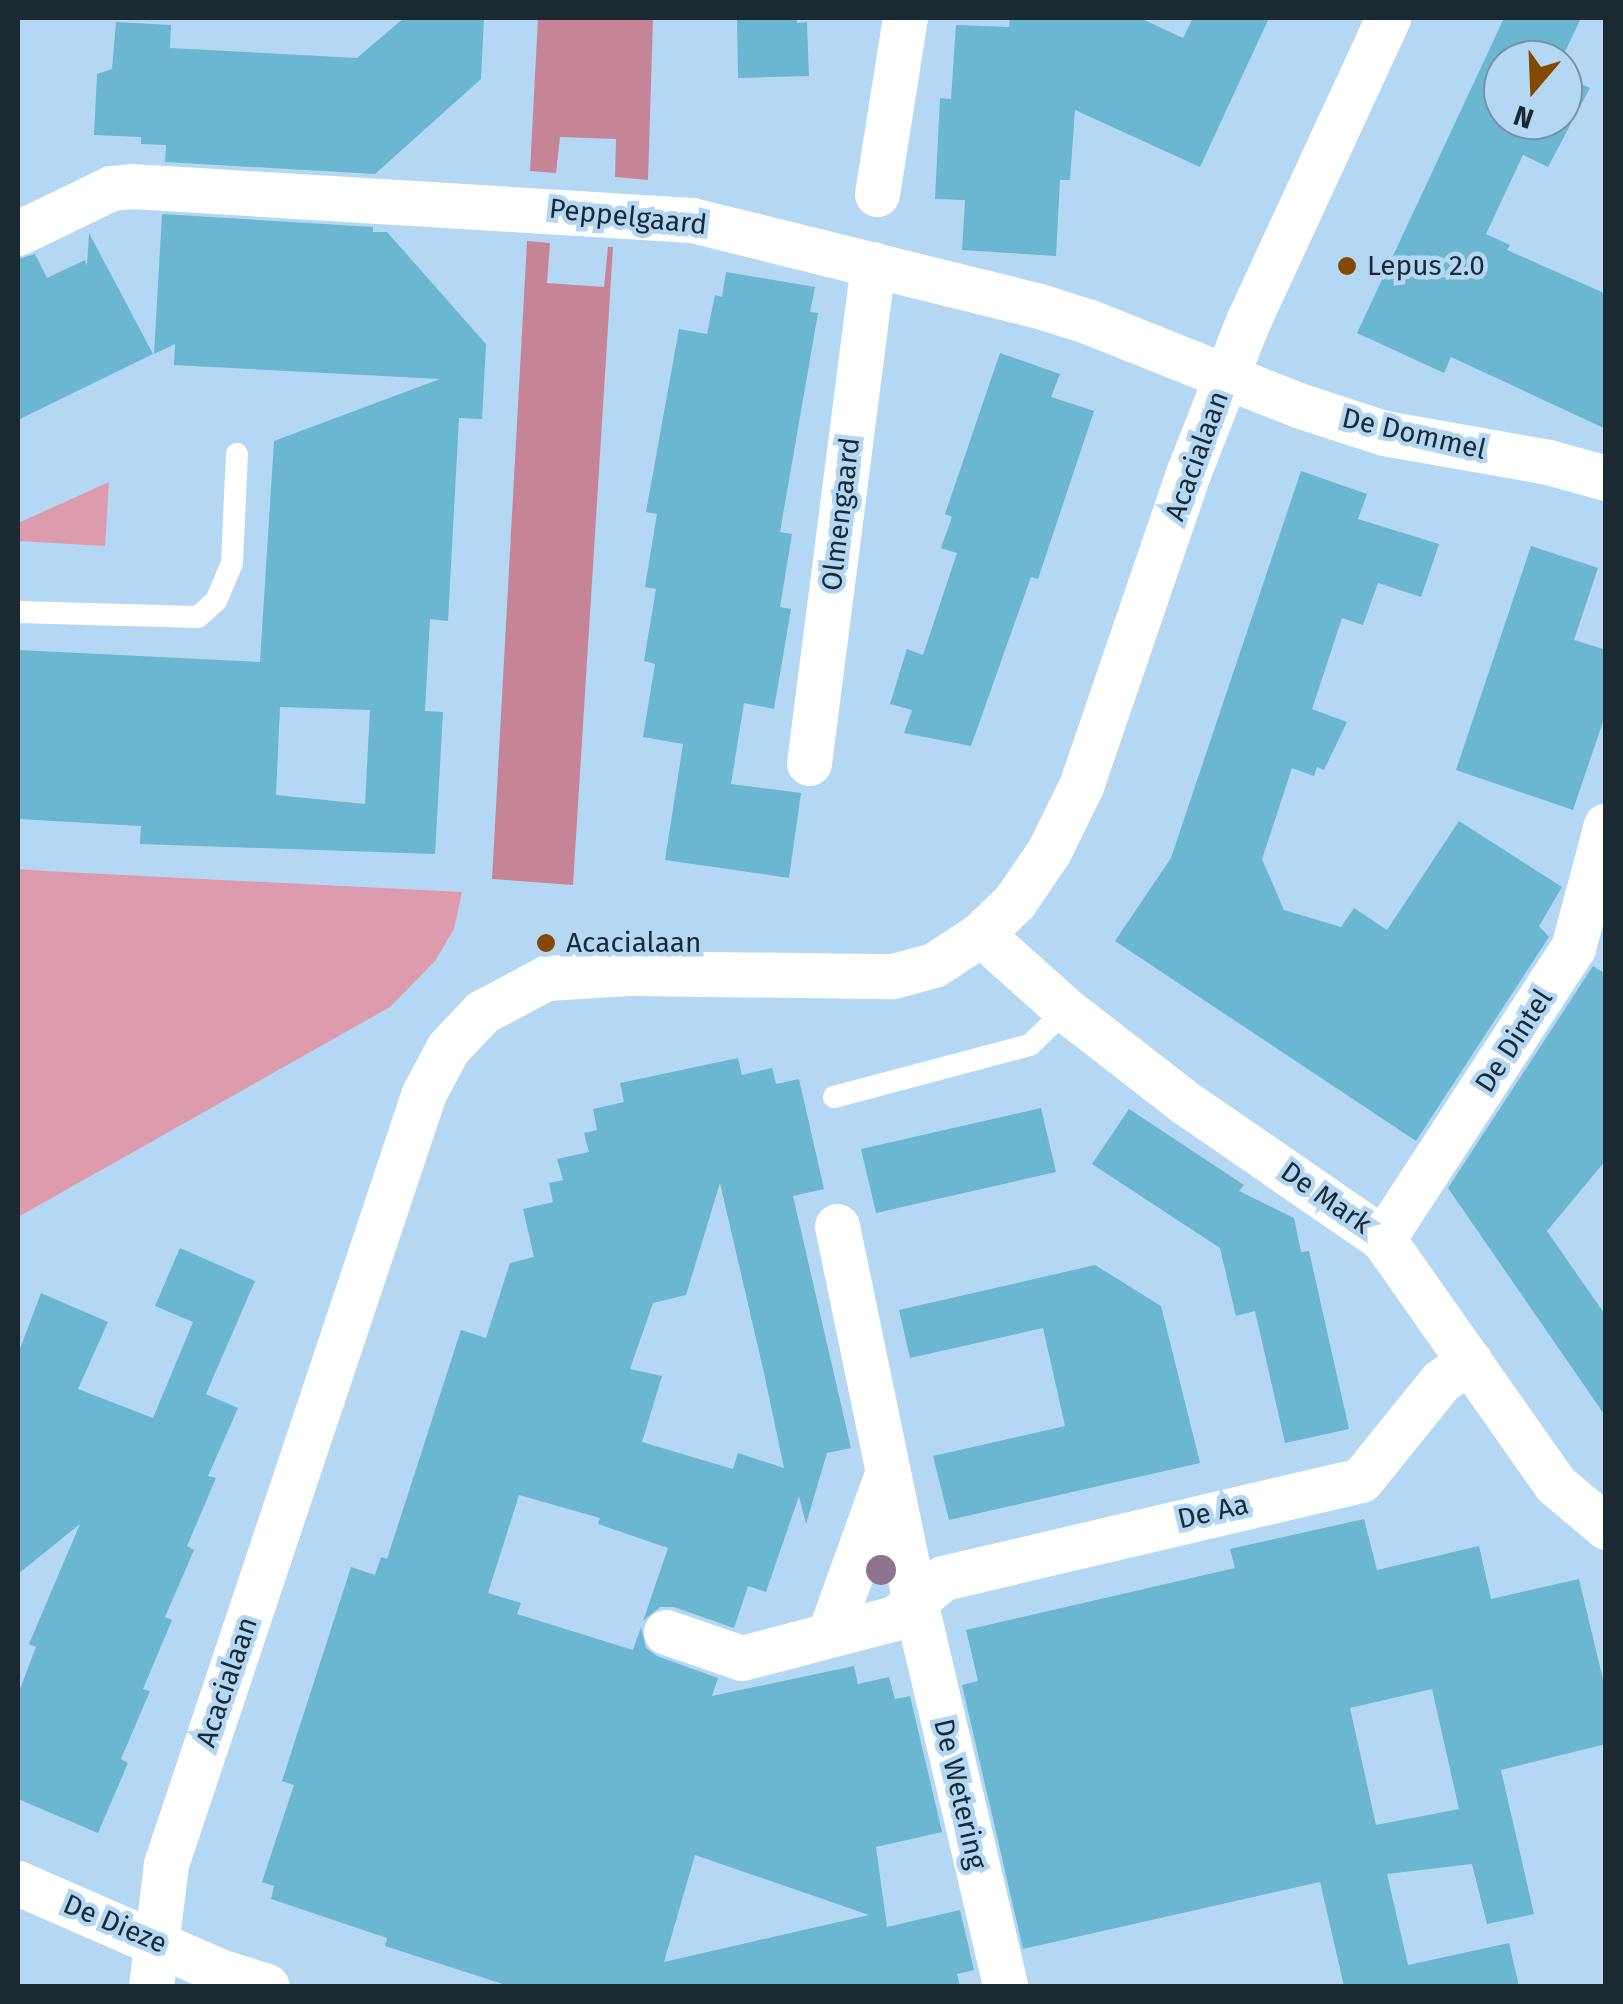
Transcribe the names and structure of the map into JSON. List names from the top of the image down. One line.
{"streets":{"street":["Peppelgaard","De Dommel","Acacialaan","Olmengaard","De Dintel","De Mark","De Aa","De Wetering","De Dieze"]},"crossings":[["Peppelgaard","De Dommel"],["Peppelgaard","Acacialaan"],["Peppelgaard","Olmengaard"],["De Dommel","Acacialaan"],["Acacialaan","De Mark"],["Acacialaan","De Dieze"],["De Dintel","De Mark"],["De Mark","De Aa"],["De Aa","De Wetering"]],"places":["Lepus 2.0","Acacialaan"],"north":"bottom"}
